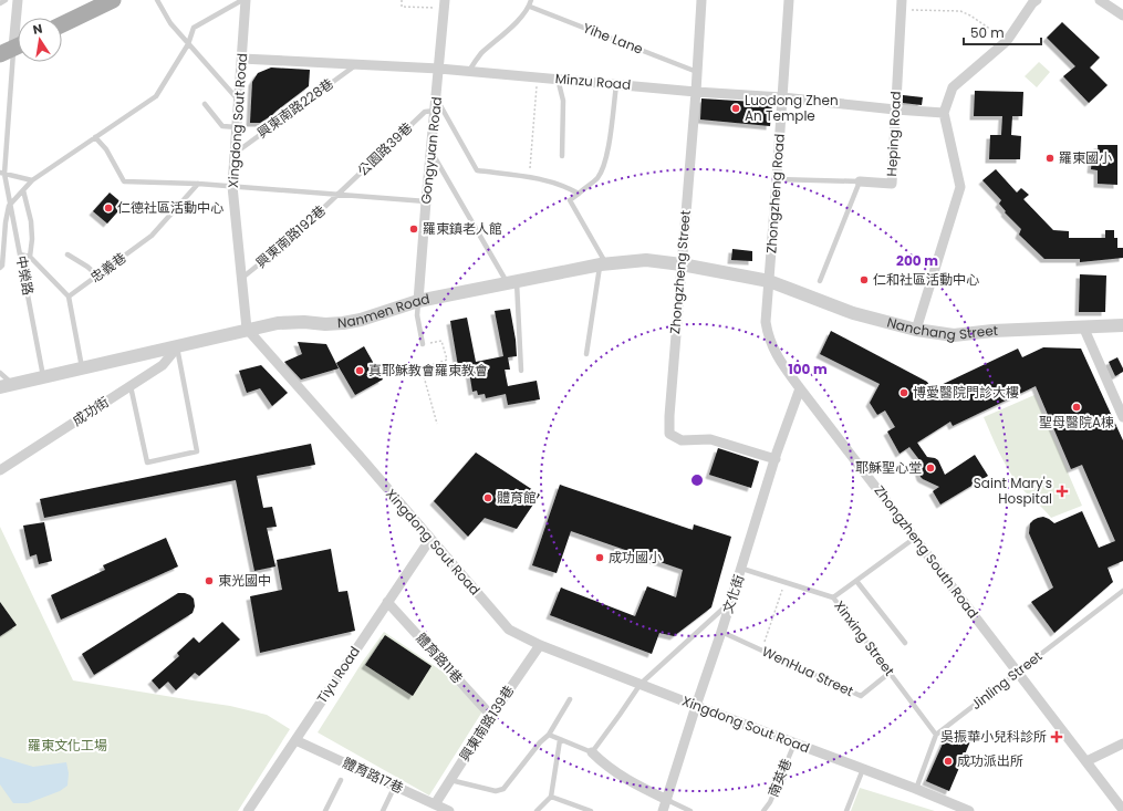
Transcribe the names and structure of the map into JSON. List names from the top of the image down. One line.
{"streets":{"street":["Minzu Road","Xingdong Sout Road","Heping Road","Gongyuan Road","Zhongzheng Road","Zhongzheng Street","Nanmen Road","Nanchang Street","成功街","Zhongzheng South Road","文化街","體育路11巷","Tiyu Road","興東南路139巷","體育路17巷"],"lane":["Yihe Lane","興東南路228巷","公園路39巷","興東南路192巷","忠義巷","中榮路","Xinxing Street","WenHua Street","Jinling Street","南英巷"]},"crossings":[["Yihe Lane","Zhongzheng Street"],["Minzu Road","興東南路228巷"],["Minzu Road","Xingdong Sout Road"],["Minzu Road","Heping Road"],["Minzu Road","Gongyuan Road"],["Minzu Road","Zhongzheng Road"],["Minzu Road","Zhongzheng Street"],["興東南路228巷","Xingdong Sout Road"],["Xingdong Sout Road","興東南路192巷"],["Xingdong Sout Road","Nanmen Road"],["Xingdong Sout Road","文化街"],["Xingdong Sout Road","Tiyu Road"],["Xingdong Sout Road","興東南路139巷"],["Xingdong Sout Road","南英巷"],["公園路39巷","Gongyuan Road"],["公園路39巷","興東南路192巷"],["Gongyuan Road","Nanmen Road"],["Zhongzheng Road","Nanmen Road"],["Zhongzheng Road","Nanchang Street"],["Zhongzheng Road","Zhongzheng South Road"],["Zhongzheng Street","Nanmen Road"],["Zhongzheng Street","文化街"],["中榮路","Nanmen Road"],["Nanmen Road","Nanchang Street"],["Nanmen Road","成功街"],["Nanmen Road","Zhongzheng South Road"],["Nanchang Street","Zhongzheng South Road"],["Zhongzheng South Road","文化街"],["Zhongzheng South Road","Jinling Street"],["文化街","Xinxing Street"],["文化街","WenHua Street"],["Xinxing Street","WenHua Street"],["Xinxing Street","Jinling Street"],["體育路11巷","Tiyu Road"],["體育路11巷","興東南路139巷"],["Tiyu Road","體育路17巷"],["興東南路139巷","體育路17巷"]],"parks":["羅東文化工場"],"places":{"other":["Luodong Zhen An Temple","羅東國小","仁德社區活動中心","羅東鎮老人館","仁和社區活動中心","真耶穌教會羅東教會","博愛醫院門診大樓","聖母醫院A棟","耶穌聖心堂","體育館","成功國小","東光國中","成功派出所"],"health":["Saint Mary's Hospital","吳振華小兒科診所"]},"scale_bar":"50 m","north":"top","rings":["200 m","100 m"]}
